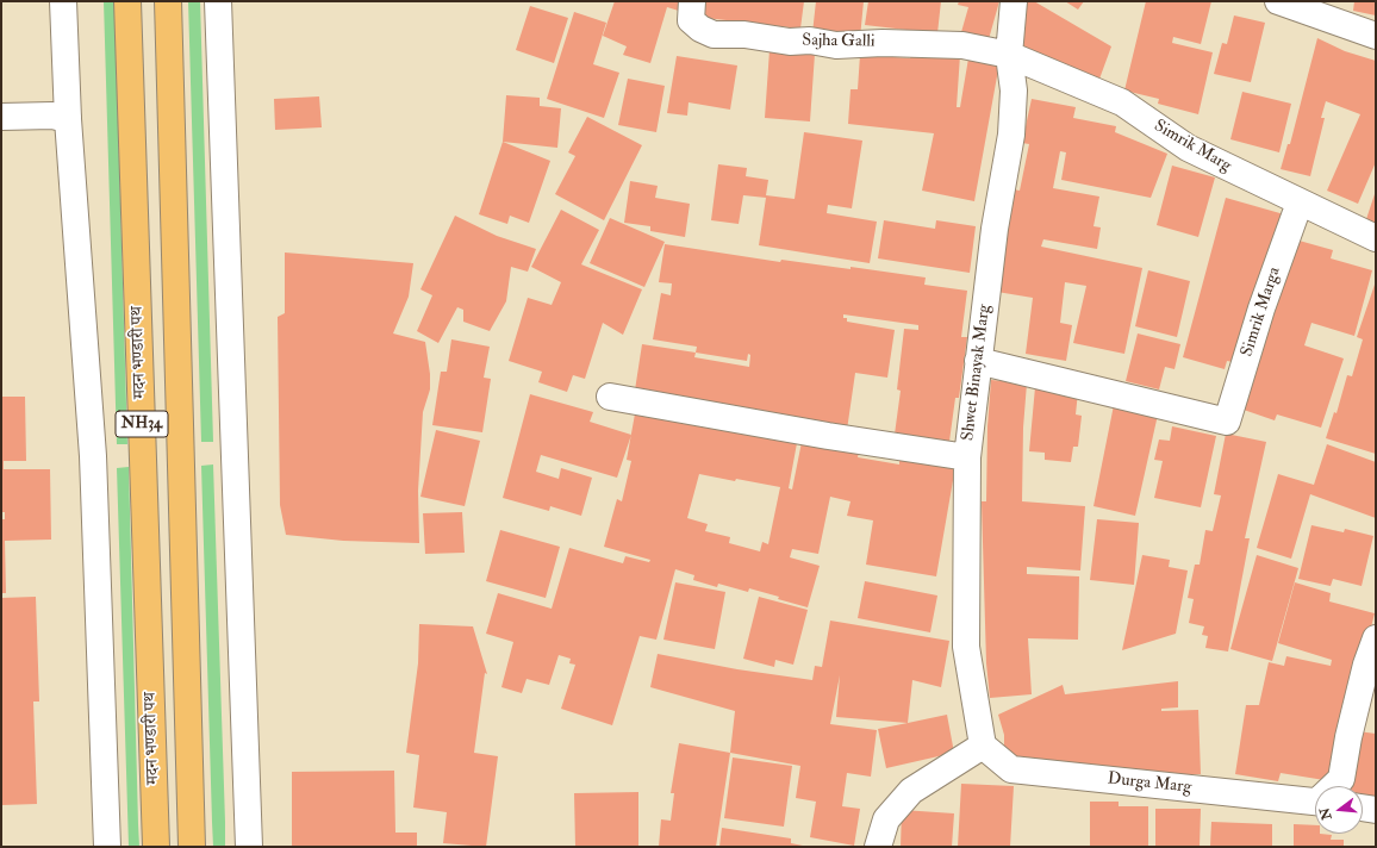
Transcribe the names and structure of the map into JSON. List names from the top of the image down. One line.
{"streets":{"highway":["मदन भण्डारी पथ","NH34"],"street":["Sajha Galli","Simrik Marg","Simrik Marga","Shwet Binayak Marg","Durga Marg"]},"crossings":[["Sajha Galli","Simrik Marg"],["Sajha Galli","Shwet Binayak Marg"],["Simrik Marg","Simrik Marga"],["Simrik Marg","Shwet Binayak Marg"],["Simrik Marga","Shwet Binayak Marg"],["Shwet Binayak Marg","Durga Marg"]],"north":"left"}
